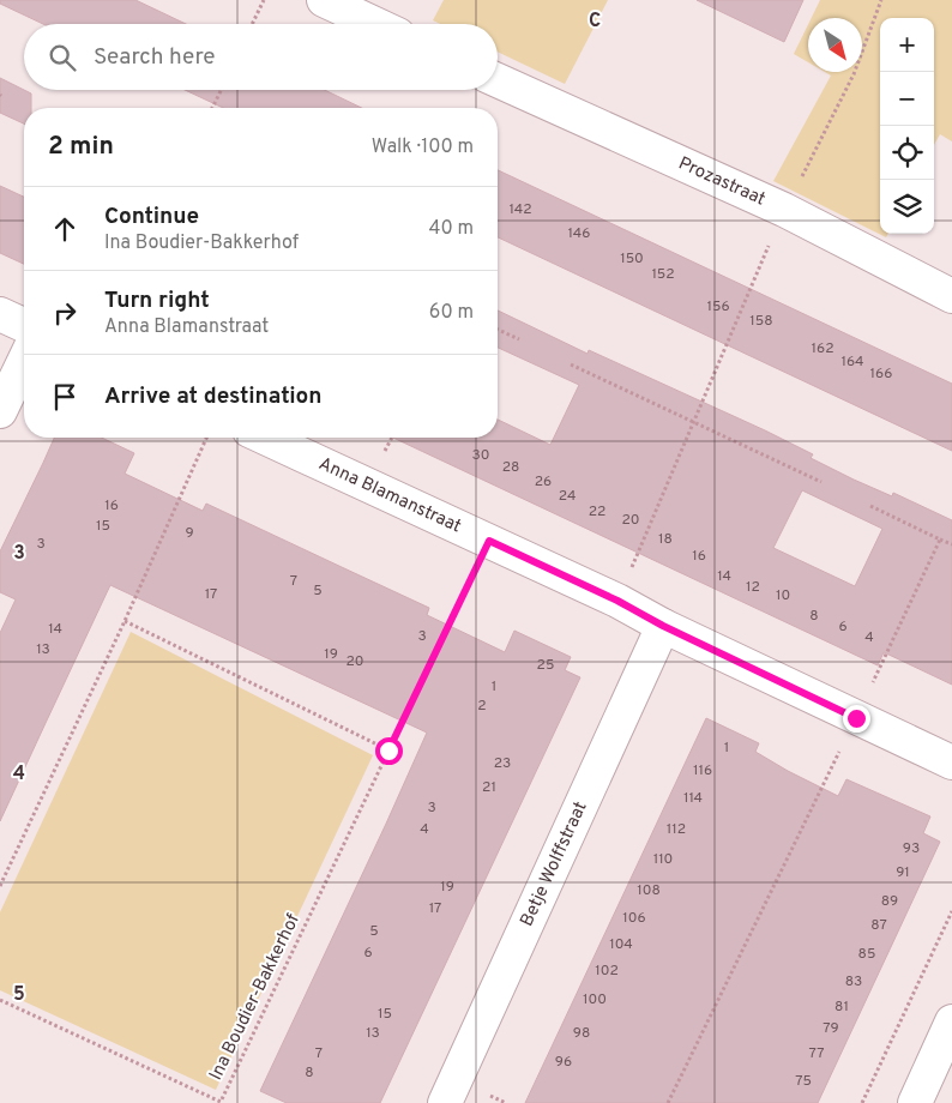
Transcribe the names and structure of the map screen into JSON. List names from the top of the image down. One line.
{"streets":{"street":["Prozastraat","Anna Blamanstraat","Betje Wolffstraat"],"path":["Ina Boudier-Bakkerhof"]},"crossings":[["Anna Blamanstraat","Betje Wolffstraat"],["Anna Blamanstraat","Ina Boudier-Bakkerhof"]],"house_numbers":["142","146","150","152","156","158","162","164","166","30","28","26","24","16","22","20","15","9","18","3","16","14","7","12","5","17","10","8","6","14","3","4","13","19","20","25","1","2","1","23","116","21","114","3","4","112","93","110","91","19","108","89","17","106","87","5","104","6","85","102","83","100","81","15","79","13","98","7","77","96","8","75"],"north":"bottom right","page":{"map_buttons":["+","−"],"search":"Search here","heading":["2 min","Walk · 100 m"],"list":[["Continue","Ina Boudier-Bakkerhof","40 m"],["Turn right","Anna Blamanstraat","60 m"],"Arrive at destination"]},"grid":{"columns":["C"],"rows":["3","4","5"]}}
